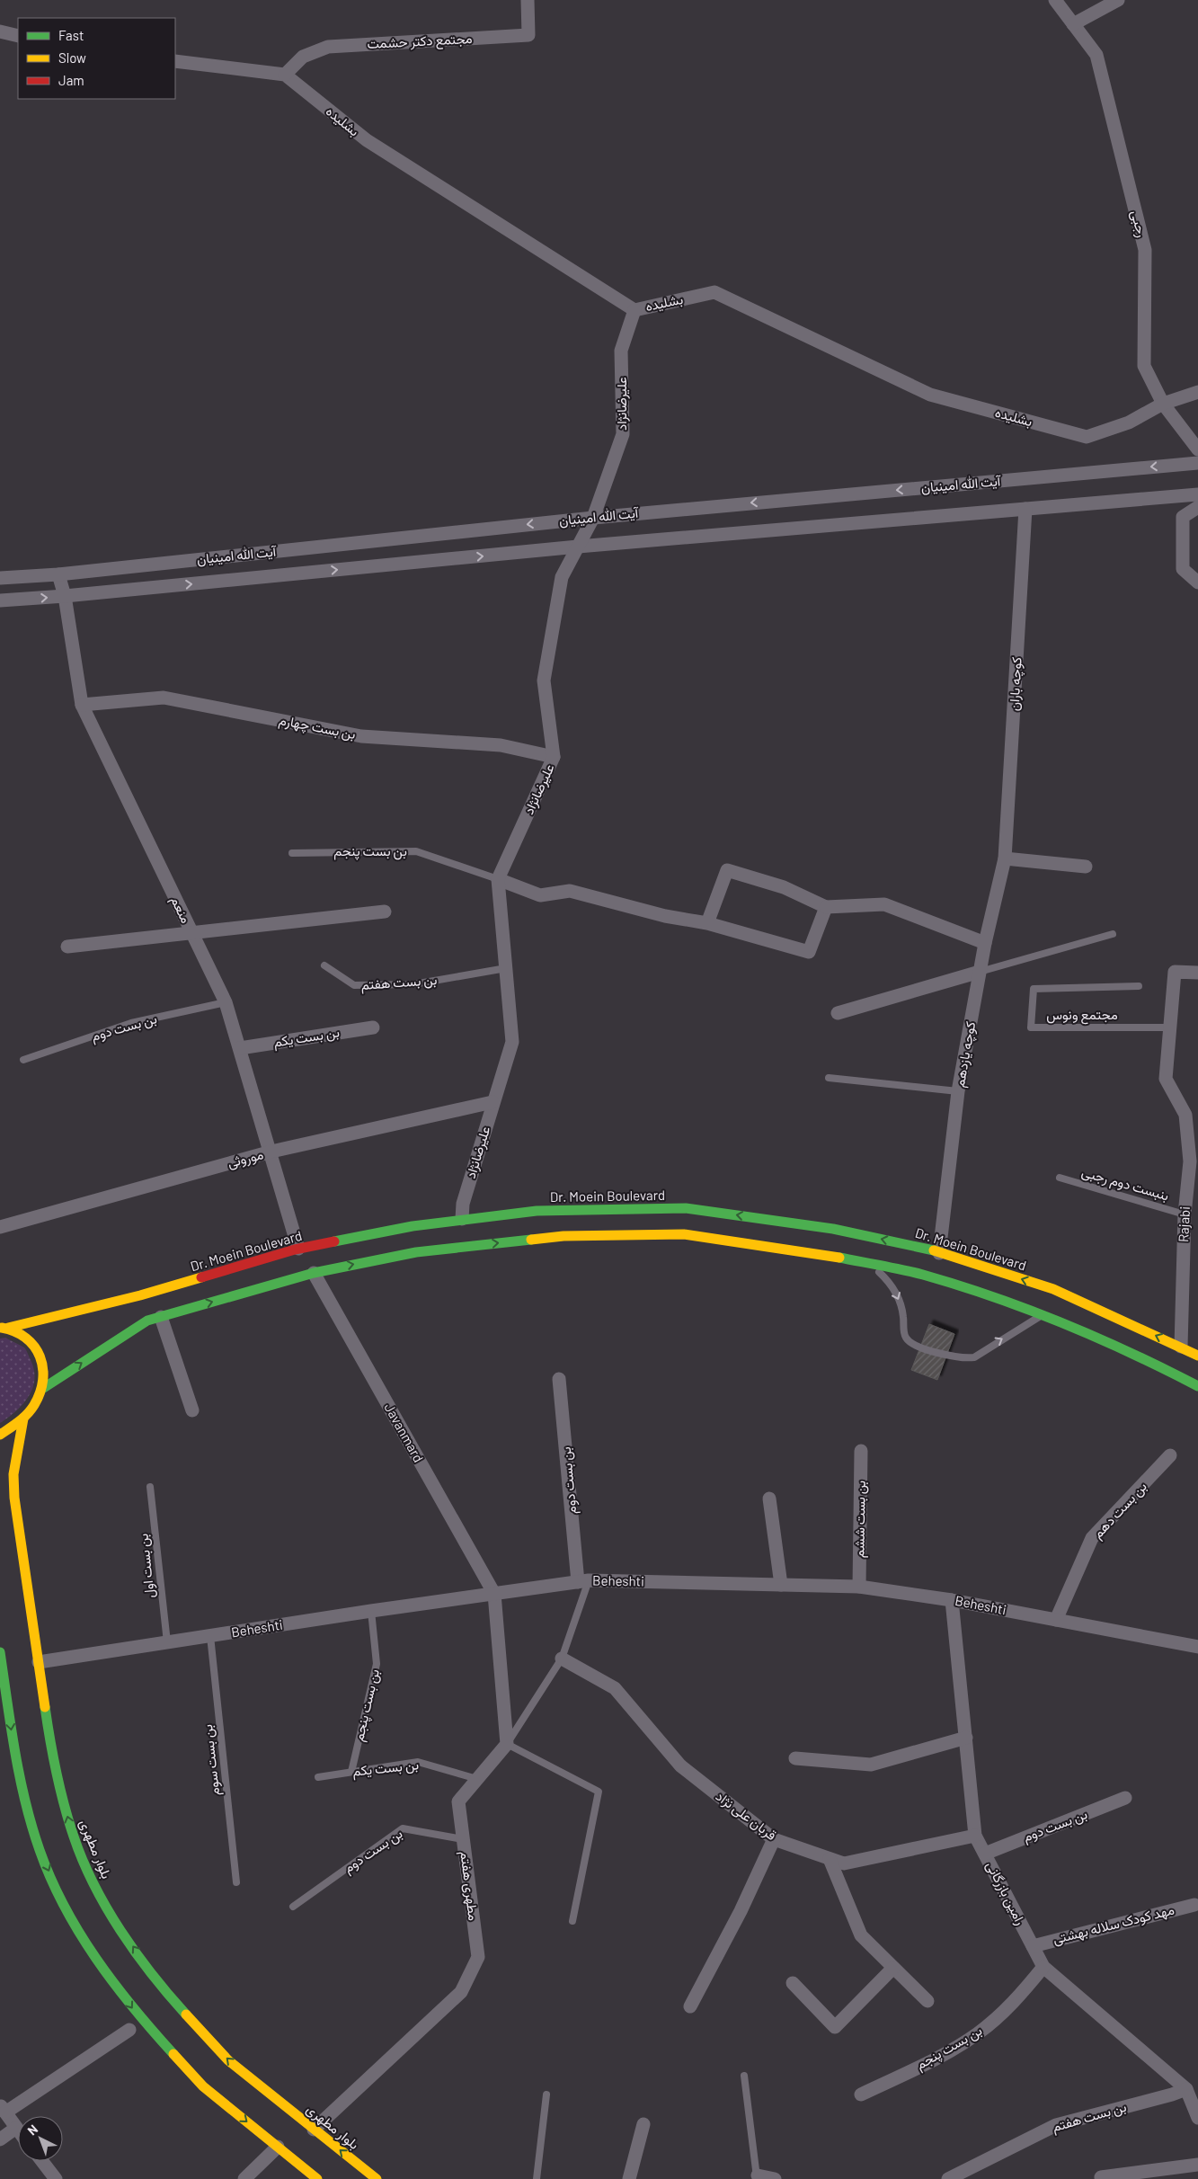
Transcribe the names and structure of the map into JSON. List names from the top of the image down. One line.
{"streets":{"main road":["Dr. Moein Boulevard","بلوار مطهری"],"street":["مجتمع دکتر حشمت","بشلیده","رجبی","علیرضانژاد","آیت الله امینیان","کوچه باران","بن بست چهارم","بن بست پنجم","منعم","بن بست هفتم","بن بست دوم","بن بست یکم","کوچه یازدهم","موروثی","Rajabi","Javanmard","بن بست دهم","بن بست ششم","Beheshti","قربان علی نژاد","مطهری هفتم","رامین بازرگانی","مهد کودک سلاله بهشتی"],"lane":["مجتمع ونوس","بنبست دوم رجبی","بن بست اول","بن بست سوم"]},"crossings":[["مجتمع دکتر حشمت","بشلیده"],["بشلیده","رجبی"],["بشلیده","علیرضانژاد"],["علیرضانژاد","آیت الله امینیان"],["علیرضانژاد","بن بست چهارم"],["علیرضانژاد","بن بست پنجم"],["علیرضانژاد","بن بست هفتم"],["علیرضانژاد","موروثی"],["علیرضانژاد","Dr. Moein Boulevard"],["آیت الله امینیان","کوچه باران"],["آیت الله امینیان","منعم"],["کوچه باران","کوچه یازدهم"],["بن بست چهارم","منعم"],["بن بست پنجم","بن بست یکم"],["بن بست پنجم","Beheshti"],["بن بست پنجم","رامین بازرگانی"],["منعم","بن بست دوم"],["منعم","بن بست یکم"],["منعم","موروثی"],["منعم","Dr. Moein Boulevard"],["بن بست هفتم","رامین بازرگانی"],["مجتمع ونوس","Rajabi"],["بن بست دوم","Beheshti"],["بن بست دوم","مطهری هفتم"],["بن بست دوم","رامین بازرگانی"],["بن بست یکم","مطهری هفتم"],["کوچه یازدهم","Dr. Moein Boulevard"],["بنبست دوم رجبی","Rajabi"],["Dr. Moein Boulevard","Rajabi"],["Javanmard","Beheshti"],["بن بست دهم","Beheshti"],["بن بست ششم","Beheshti"],["بن بست اول","Beheshti"],["Beheshti","بن بست سوم"],["Beheshti","بلوار مطهری"],["Beheshti","رامین بازرگانی"],["قربان علی نژاد","رامین بازرگانی"],["بلوار مطهری","مطهری هفتم"],["رامین بازرگانی","مهد کودک سلاله بهشتی"]],"legend":["Fast","Slow","Jam"],"north":"top left"}
